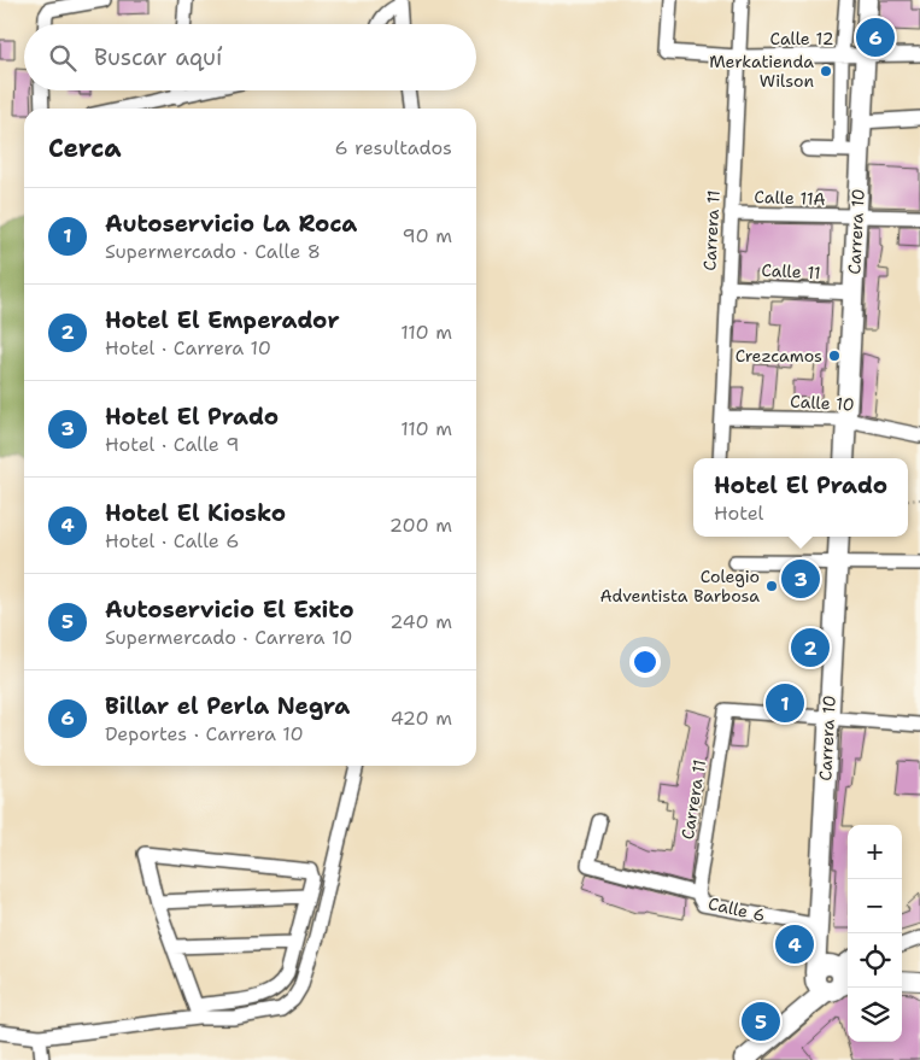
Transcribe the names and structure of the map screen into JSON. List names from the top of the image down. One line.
{"streets":{"highway":["Carrera 10"],"street":["Calle 12","Calle 11A","Carrera 11","Calle 11","Calle 10","Calle 6"]},"crossings":[["Calle 12","Carrera 11"],["Calle 12","Carrera 10"],["Calle 11A","Carrera 11"],["Calle 11A","Carrera 10"],["Carrera 11","Carrera 10"],["Carrera 11","Calle 11"],["Carrera 11","Calle 10"],["Carrera 11","Calle 6"],["Carrera 10","Calle 11"],["Carrera 10","Calle 10"],["Carrera 10","Calle 6"]],"places":["Merkatienda Wilson","Crezcamos","Colegio Adventista Barbosa"],"page":{"pins":["6","3","2","1","4","5"],"search":"Buscar aquí","heading":["Cerca","6 resultados"],"list":[{"mark":"1","name":"Autoservicio La Roca","note":"Supermercado · Calle 8","value":"90 m"},{"mark":"2","name":"Hotel El Emperador","note":"Hotel · Carrera 10","value":"110 m"},{"mark":"3","name":"Hotel El Prado","note":"Hotel · Calle 9","value":"110 m"},{"mark":"4","name":"Hotel El Kiosko","note":"Hotel · Calle 6","value":"200 m"},{"mark":"5","name":"Autoservicio El Exito","note":"Supermercado · Carrera 10","value":"240 m"},{"mark":"6","name":"Billar el Perla Negra","note":"Deportes · Carrera 10","value":"420 m"}],"popup":["Hotel El Prado","Hotel"],"map_buttons":["+","−"]}}
